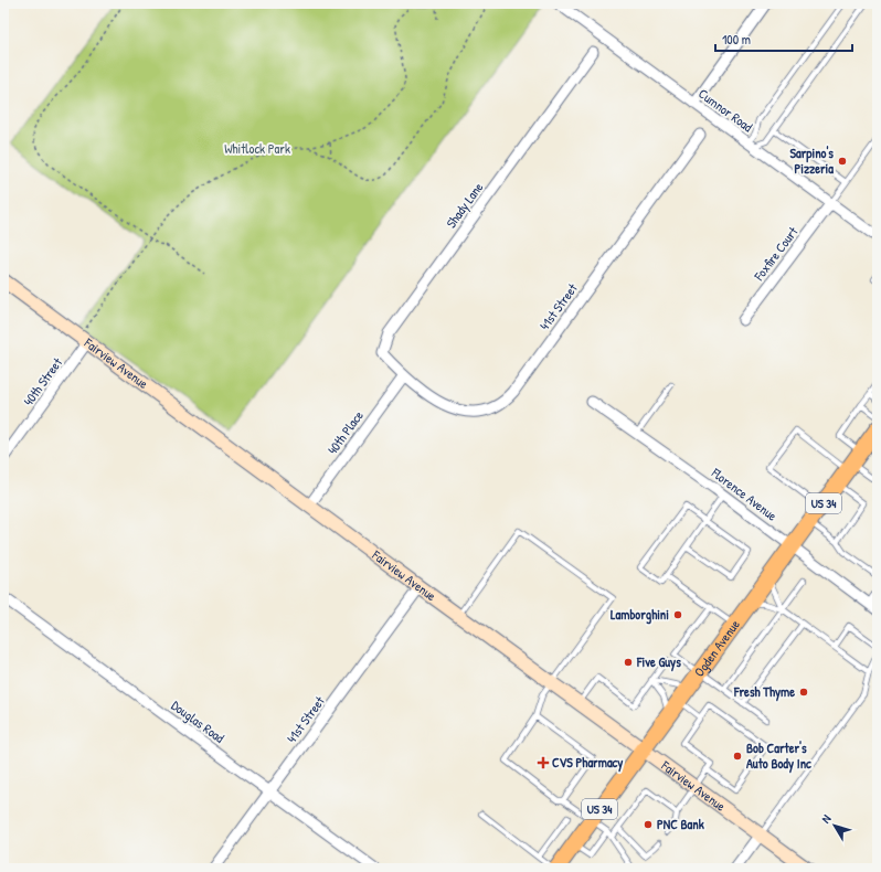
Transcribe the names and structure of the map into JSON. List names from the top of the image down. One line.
{"streets":{"main road":["US 34","Ogden Avenue"],"street":["Cumnor Road","Shady Lane","Foxfire Court","41st Street","Fairview Avenue","40th Street","40th Place","Florence Avenue","Douglas Road"]},"crossings":[["Cumnor Road","Foxfire Court"],["Shady Lane","41st Street"],["Shady Lane","40th Place"],["41st Street","Fairview Avenue"],["41st Street","40th Place"],["41st Street","Douglas Road"],["Fairview Avenue","40th Street"],["Fairview Avenue","40th Place"],["Fairview Avenue","Ogden Avenue"],["Florence Avenue","Ogden Avenue"]],"parks":["Whitlock Park"],"places":{"other":["Sarpino's Pizzeria","Lamborghini","Five Guys","Fresh Thyme","Bob Carter's Auto Body Inc","PNC Bank"],"health":["CVS Pharmacy"]},"scale_bar":"100 m","north":"top left"}
